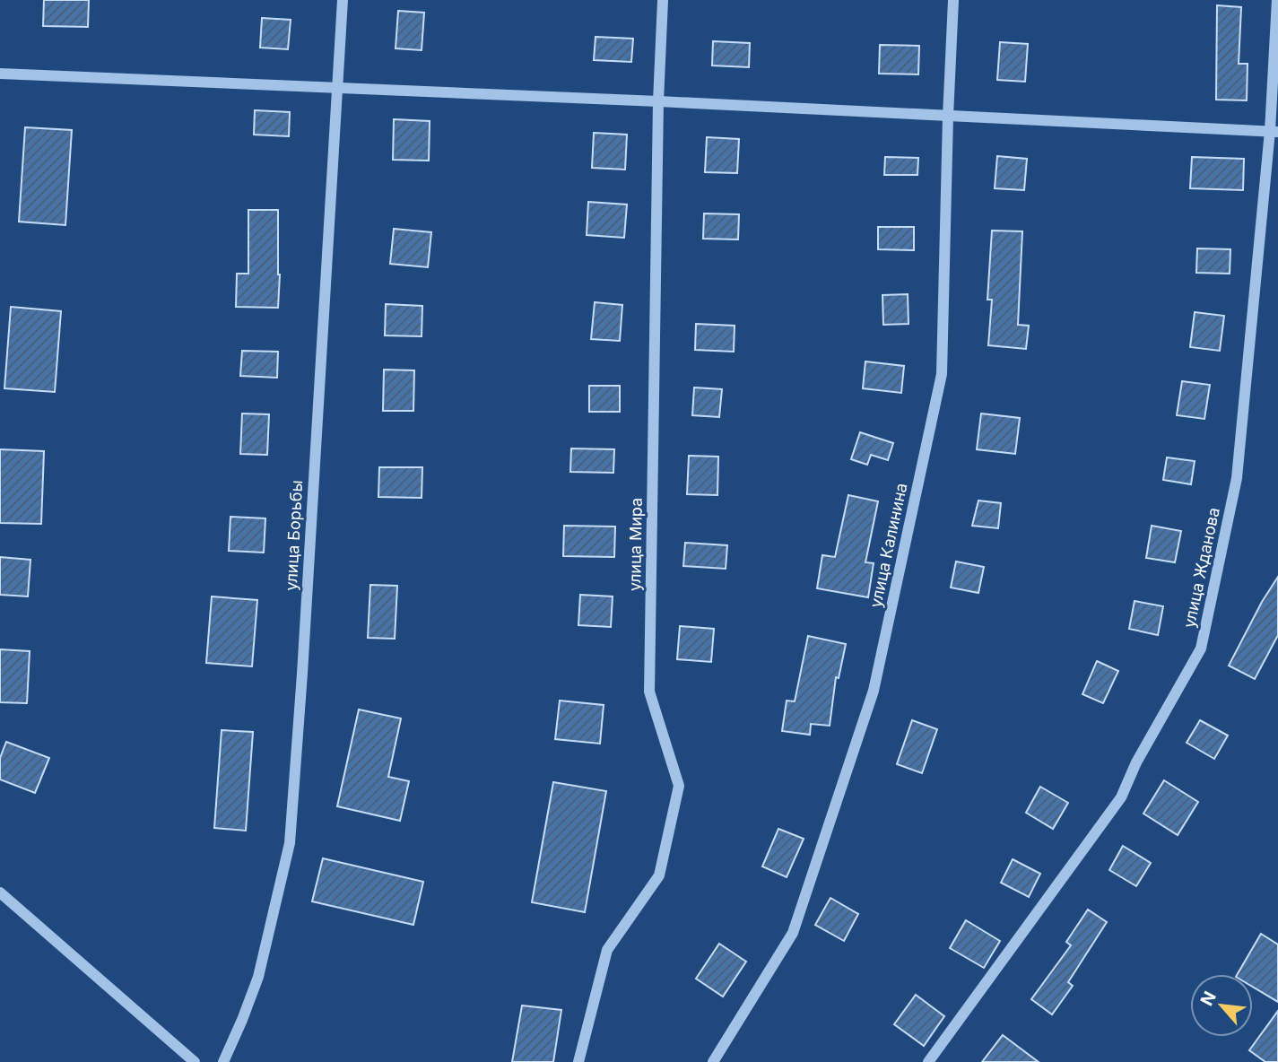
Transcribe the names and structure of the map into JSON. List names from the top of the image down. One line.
{"streets":{"street":["улица Борьбы","улица Мира","улица Калинина","улица Жданова"]},"north":"top left"}
